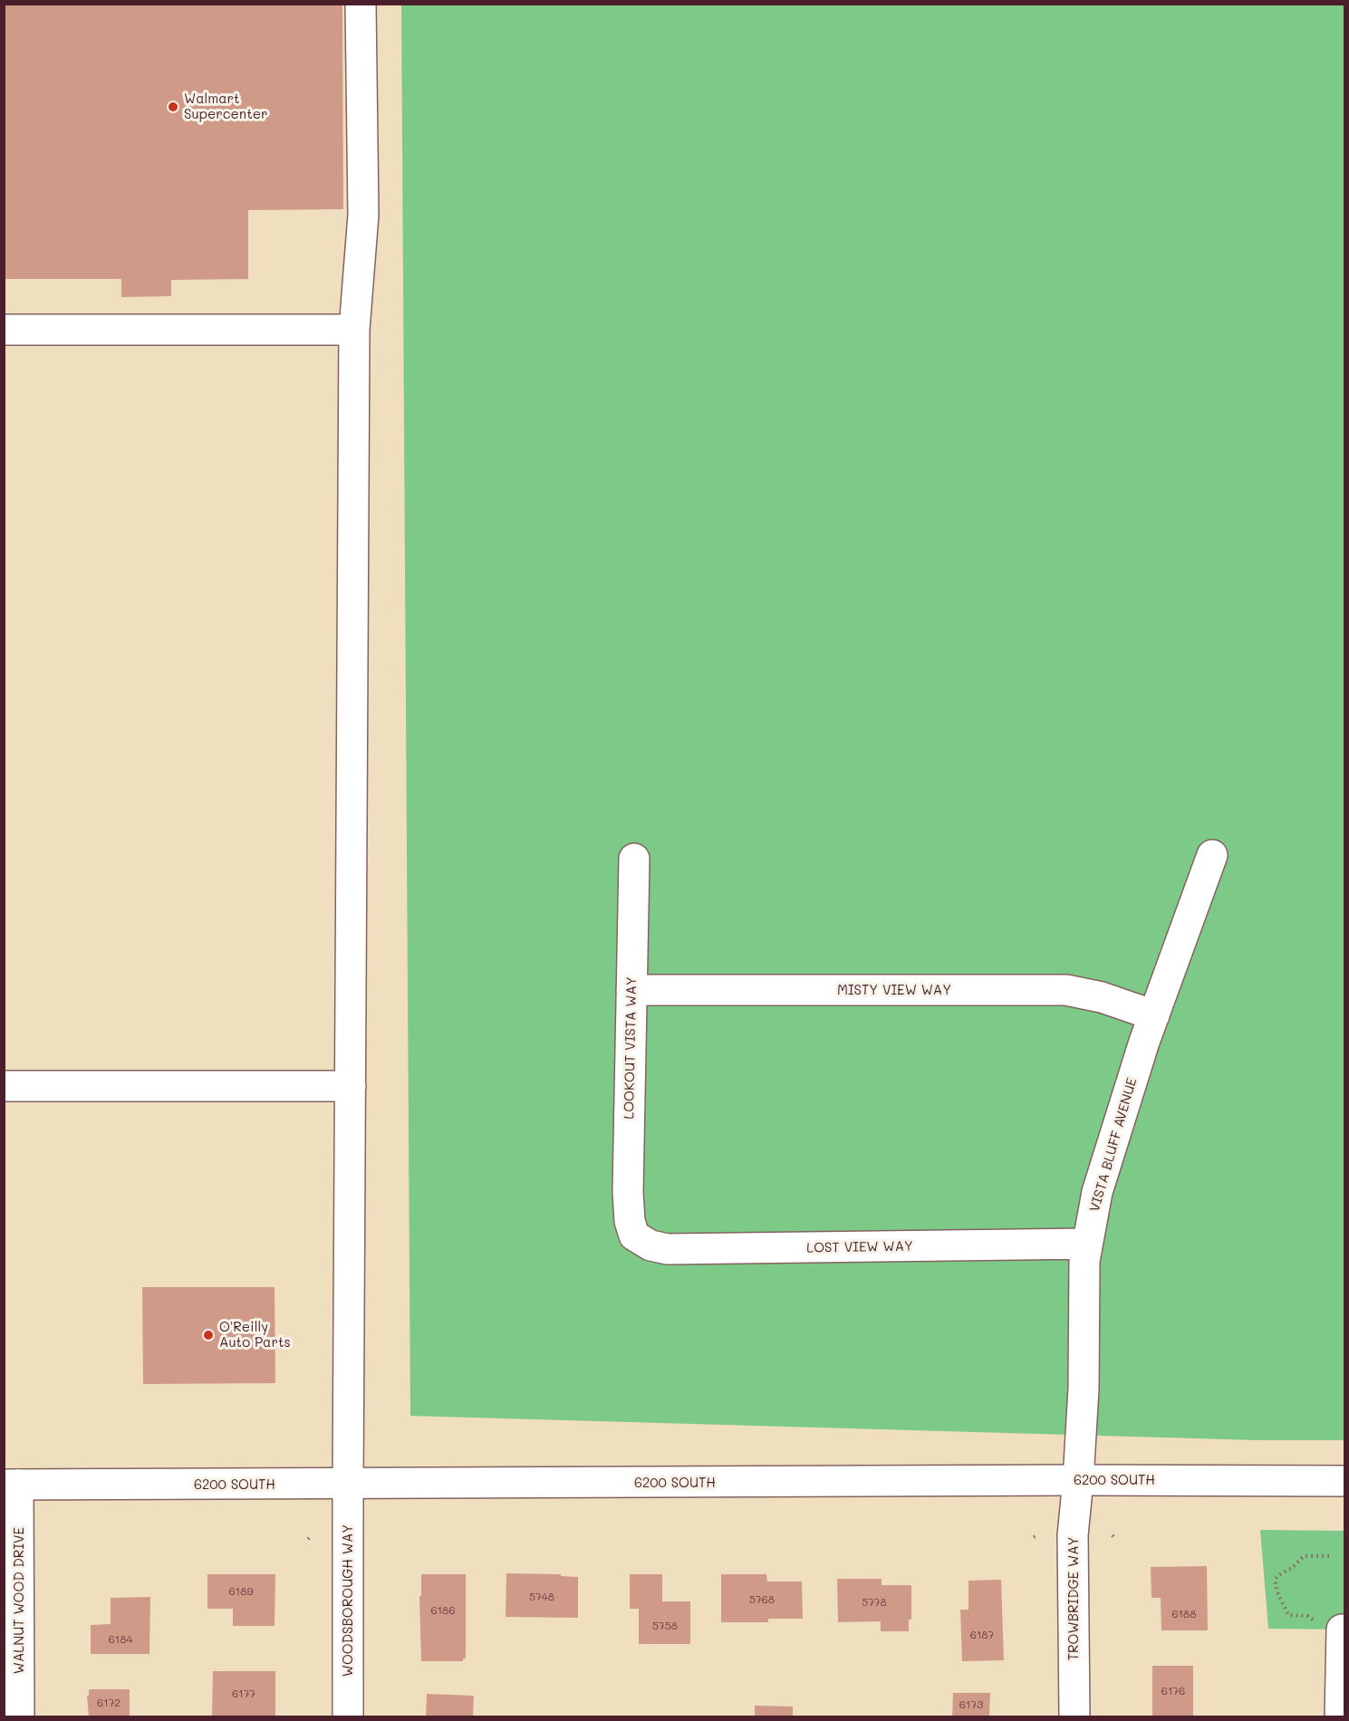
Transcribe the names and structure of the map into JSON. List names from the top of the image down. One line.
{"streets":{"street":["MISTY VIEW WAY","LOOKOUT VISTA WAY","VISTA BLUFF AVENUE","LOST VIEW WAY","6200 SOUTH","TROWBRIDGE WAY","WALNUT WOOD DRIVE","WOODSBOROUGH WAY"]},"crossings":[["MISTY VIEW WAY","LOOKOUT VISTA WAY"],["MISTY VIEW WAY","VISTA BLUFF AVENUE"],["LOOKOUT VISTA WAY","LOST VIEW WAY"],["VISTA BLUFF AVENUE","LOST VIEW WAY"],["VISTA BLUFF AVENUE","6200 SOUTH"],["VISTA BLUFF AVENUE","TROWBRIDGE WAY"],["6200 SOUTH","TROWBRIDGE WAY"],["6200 SOUTH","WALNUT WOOD DRIVE"],["6200 SOUTH","WOODSBOROUGH WAY"]],"places":["Walmart Supercenter","O'Reilly Auto Parts"],"house_numbers":["6189","5748","5768","5778","6186","6188","5758","6187","6184","6176","6177","6172","6173"]}
